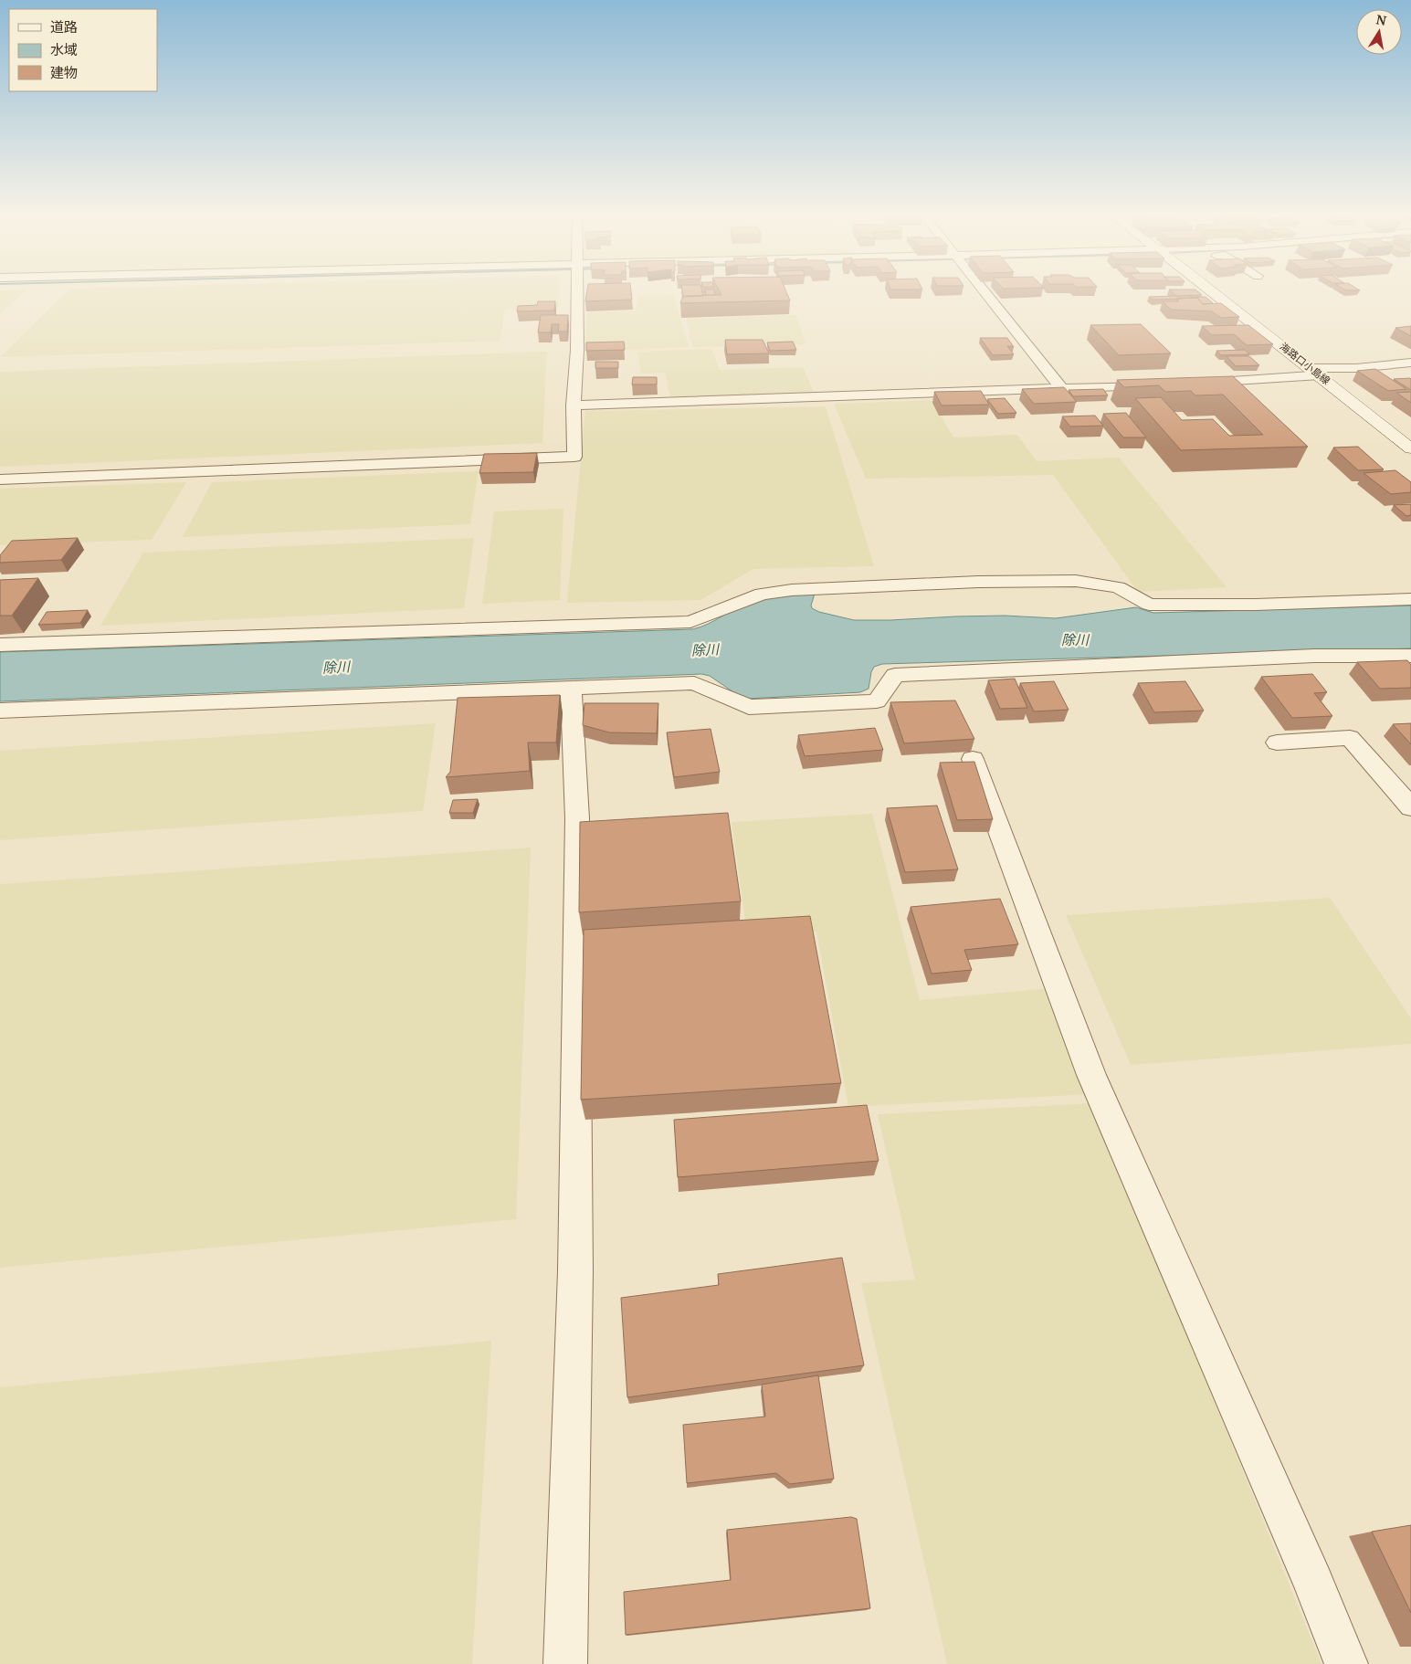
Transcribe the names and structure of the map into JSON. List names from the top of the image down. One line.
{"streets":{"main road":["海路口小島線"]},"water":["除川"],"legend":["道路","水域","建物"],"north":"top"}
